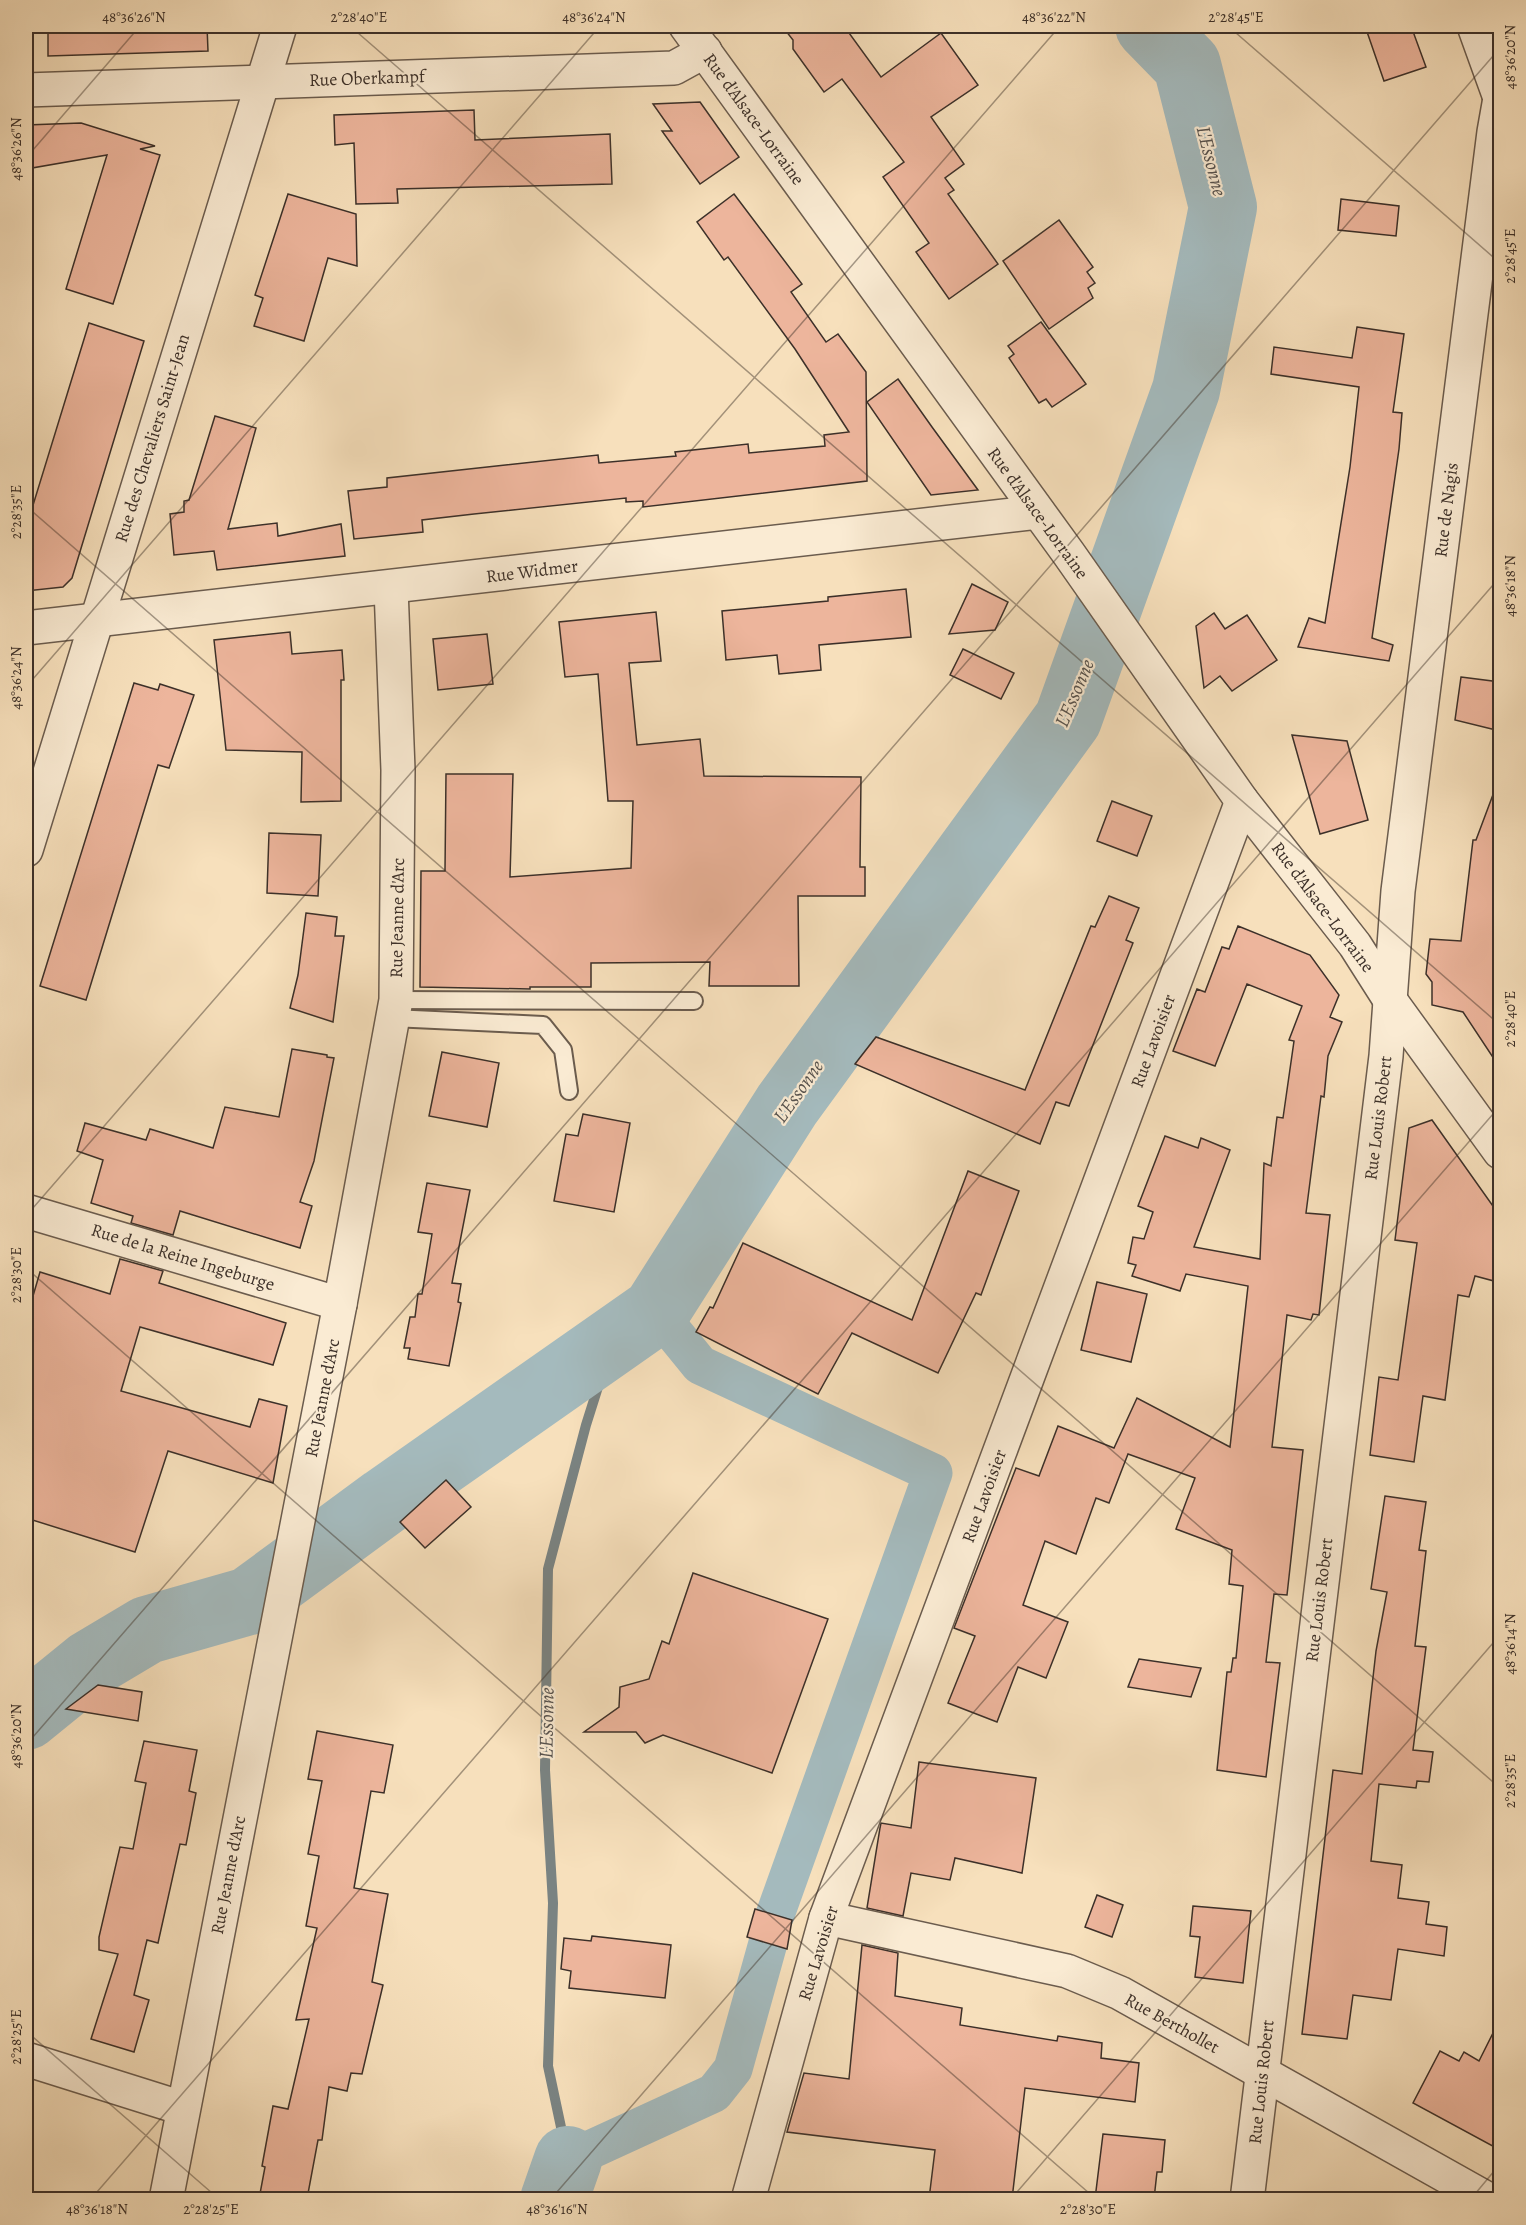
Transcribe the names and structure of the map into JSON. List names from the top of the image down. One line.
{"streets":{"street":["Rue Oberkampf","Rue d'Alsace-Lorraine","Rue des Chevaliers Saint-Jean","Rue de Nagis","Rue Widmer","Rue Jeanne d'Arc","Rue Lavoisier","Rue Louis Robert","Rue de la Reine Ingeburge","Rue Berthollet"]},"crossings":[["Rue Oberkampf","Rue d'Alsace-Lorraine"],["Rue Oberkampf","Rue des Chevaliers Saint-Jean"],["Rue d'Alsace-Lorraine","Rue de Nagis"],["Rue d'Alsace-Lorraine","Rue Widmer"],["Rue d'Alsace-Lorraine","Rue Lavoisier"],["Rue d'Alsace-Lorraine","Rue Louis Robert"],["Rue des Chevaliers Saint-Jean","Rue Widmer"],["Rue de Nagis","Rue Louis Robert"],["Rue Widmer","Rue Jeanne d'Arc"],["Rue Jeanne d'Arc","Rue de la Reine Ingeburge"],["Rue Lavoisier","Rue Berthollet"],["Rue Louis Robert","Rue Berthollet"]],"water":["L'Essonne"],"coordinates":["48°36'26\"N","2°28'40\"E","48°36'24\"N","48°36'22\"N","2°28'45\"E","48°36'20\"N","2°28'35\"E","48°36'18\"N","2°28'30\"E","48°36'14\"N","2°28'25\"E","48°36'16\"N"]}
